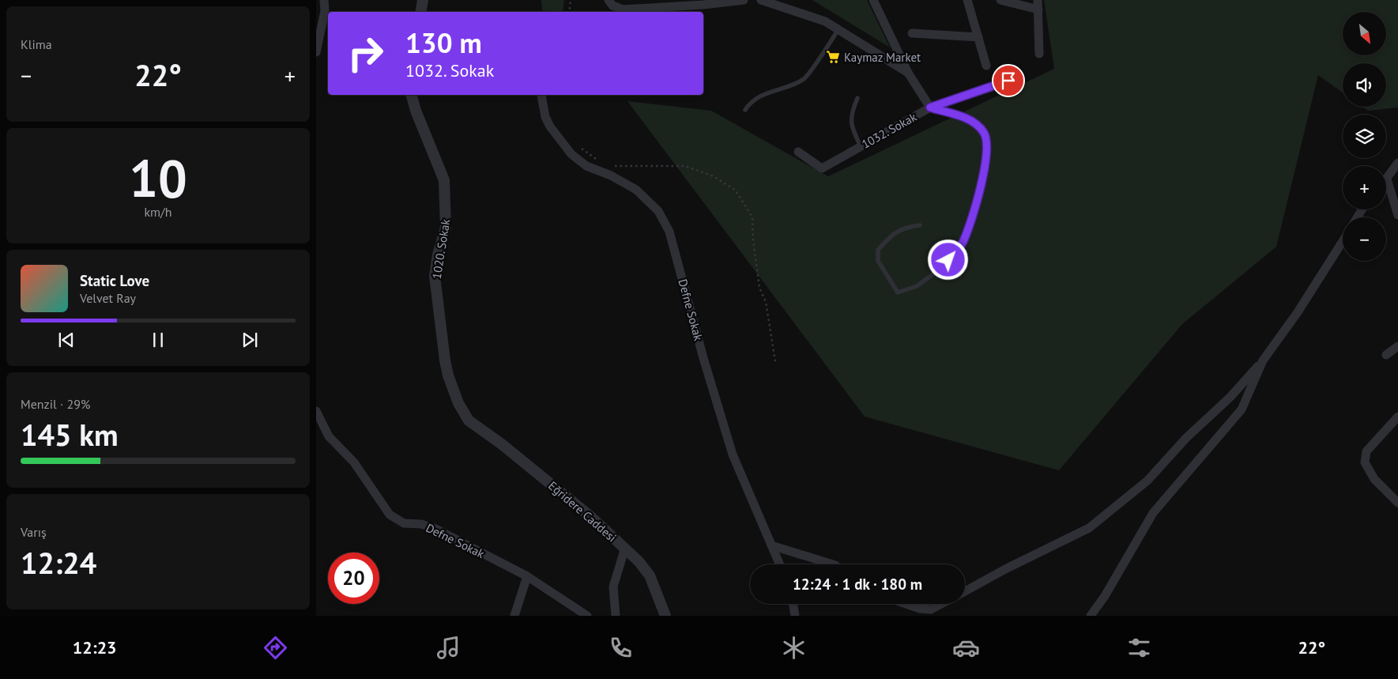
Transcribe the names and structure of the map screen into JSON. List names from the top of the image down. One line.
{"streets":{"street":["1032. Sokak","1020. Sokak","Defne Sokak","Eğridere Caddesi"]},"crossings":[["1020. Sokak","Eğridere Caddesi"]],"places":{"supermarket":["Kaymaz Market"]},"north":"bottom right","page":{"tile":["Klima",["10","km/h"],["Menzil · 29%","145 km"],["Varış","12:24"]],"map_buttons":["+","−"],"turn":["130 m","1032. Sokak"],"heat":["−","22°","+"],"song":["Static Love","Velvet Ray"],"limit":"20","trip":"12:24 · 1 dk · 180 m","tabs":["12:23","22°"]}}
